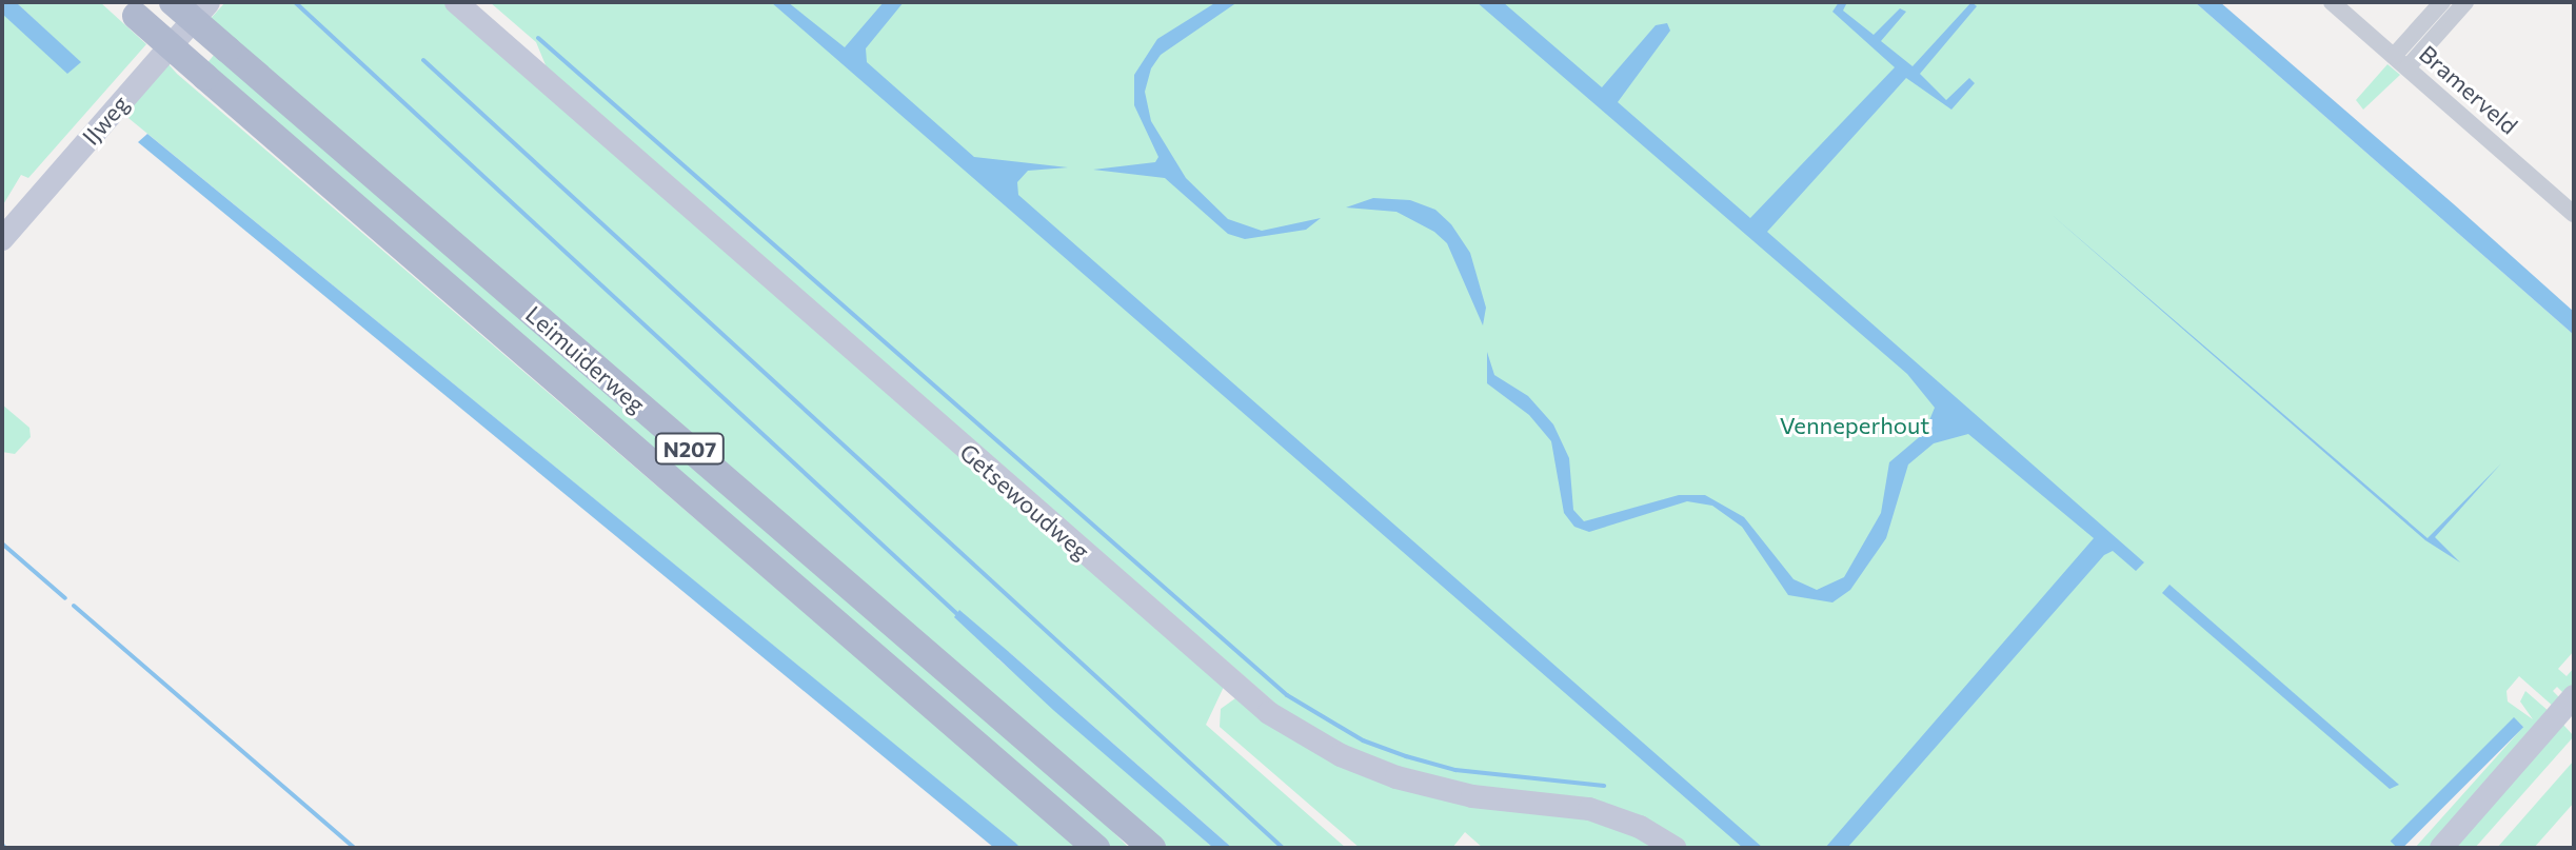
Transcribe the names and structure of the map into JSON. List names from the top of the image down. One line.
{"streets":{"main road":["Leimuiderweg","N207"],"street":["Bramerveld","IJweg","Getsewoudweg"]},"parks":["Venneperhout"]}
